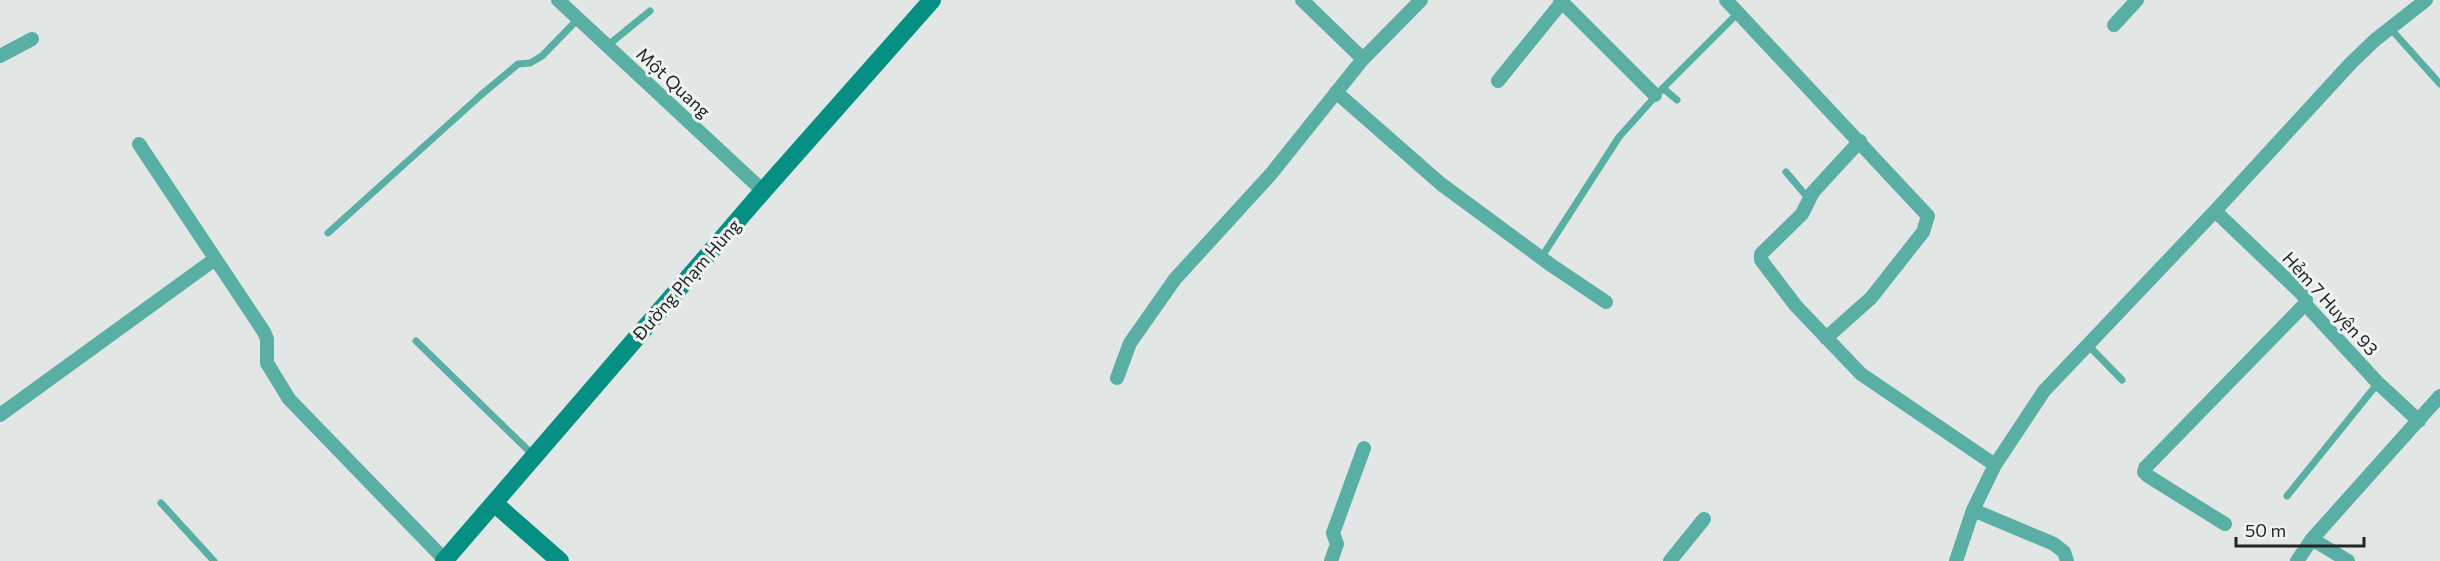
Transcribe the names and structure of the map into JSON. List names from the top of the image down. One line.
{"streets":{"main road":["Đường Phạm Hùng"],"street":["Một Quang","Hẻm 7 Huyện 93"]},"crossings":[["Một Quang","Đường Phạm Hùng"]],"scale_bar":"50 m"}
